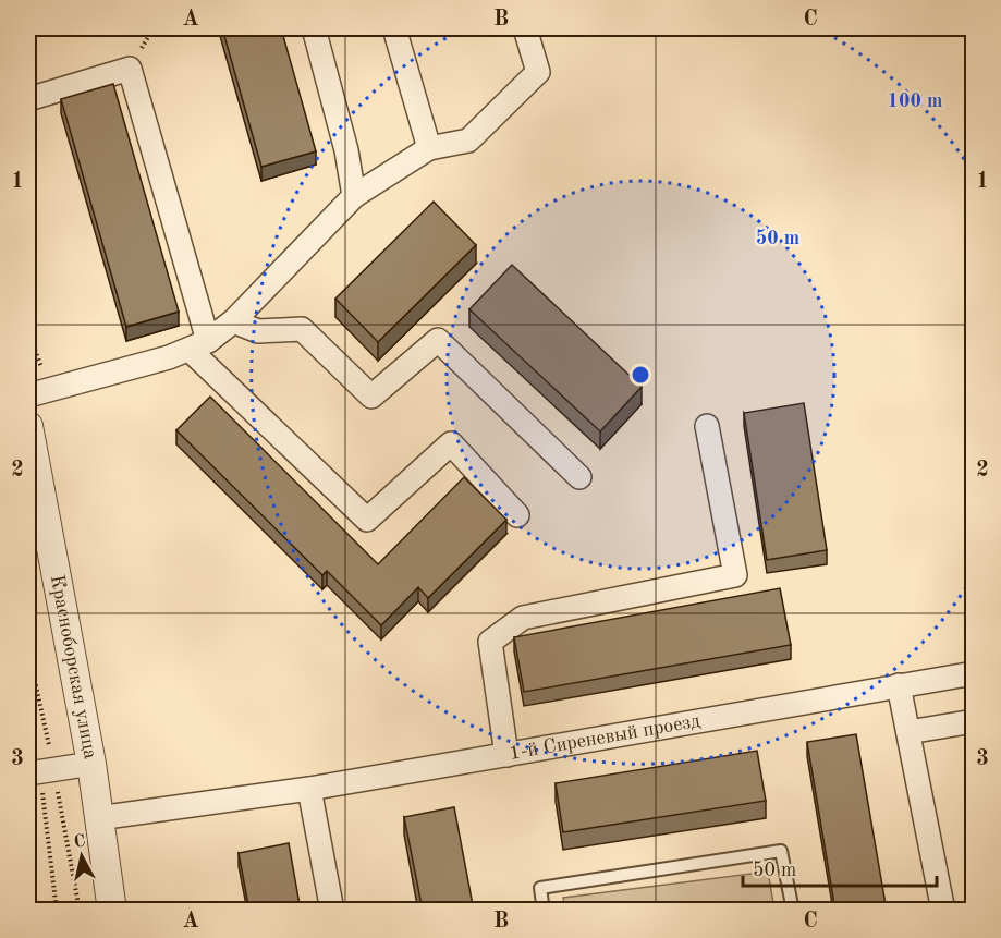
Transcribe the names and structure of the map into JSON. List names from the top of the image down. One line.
{"streets":{"street":["Красноборская улица","1-й Сиреневый проезд"]},"crossings":[["Красноборская улица","1-й Сиреневый проезд"]],"scale_bar":"50 m","north":"top","grid":{"columns":["A","B","C"],"rows":["1","2","3"]},"rings":["100 m","50 m"]}
